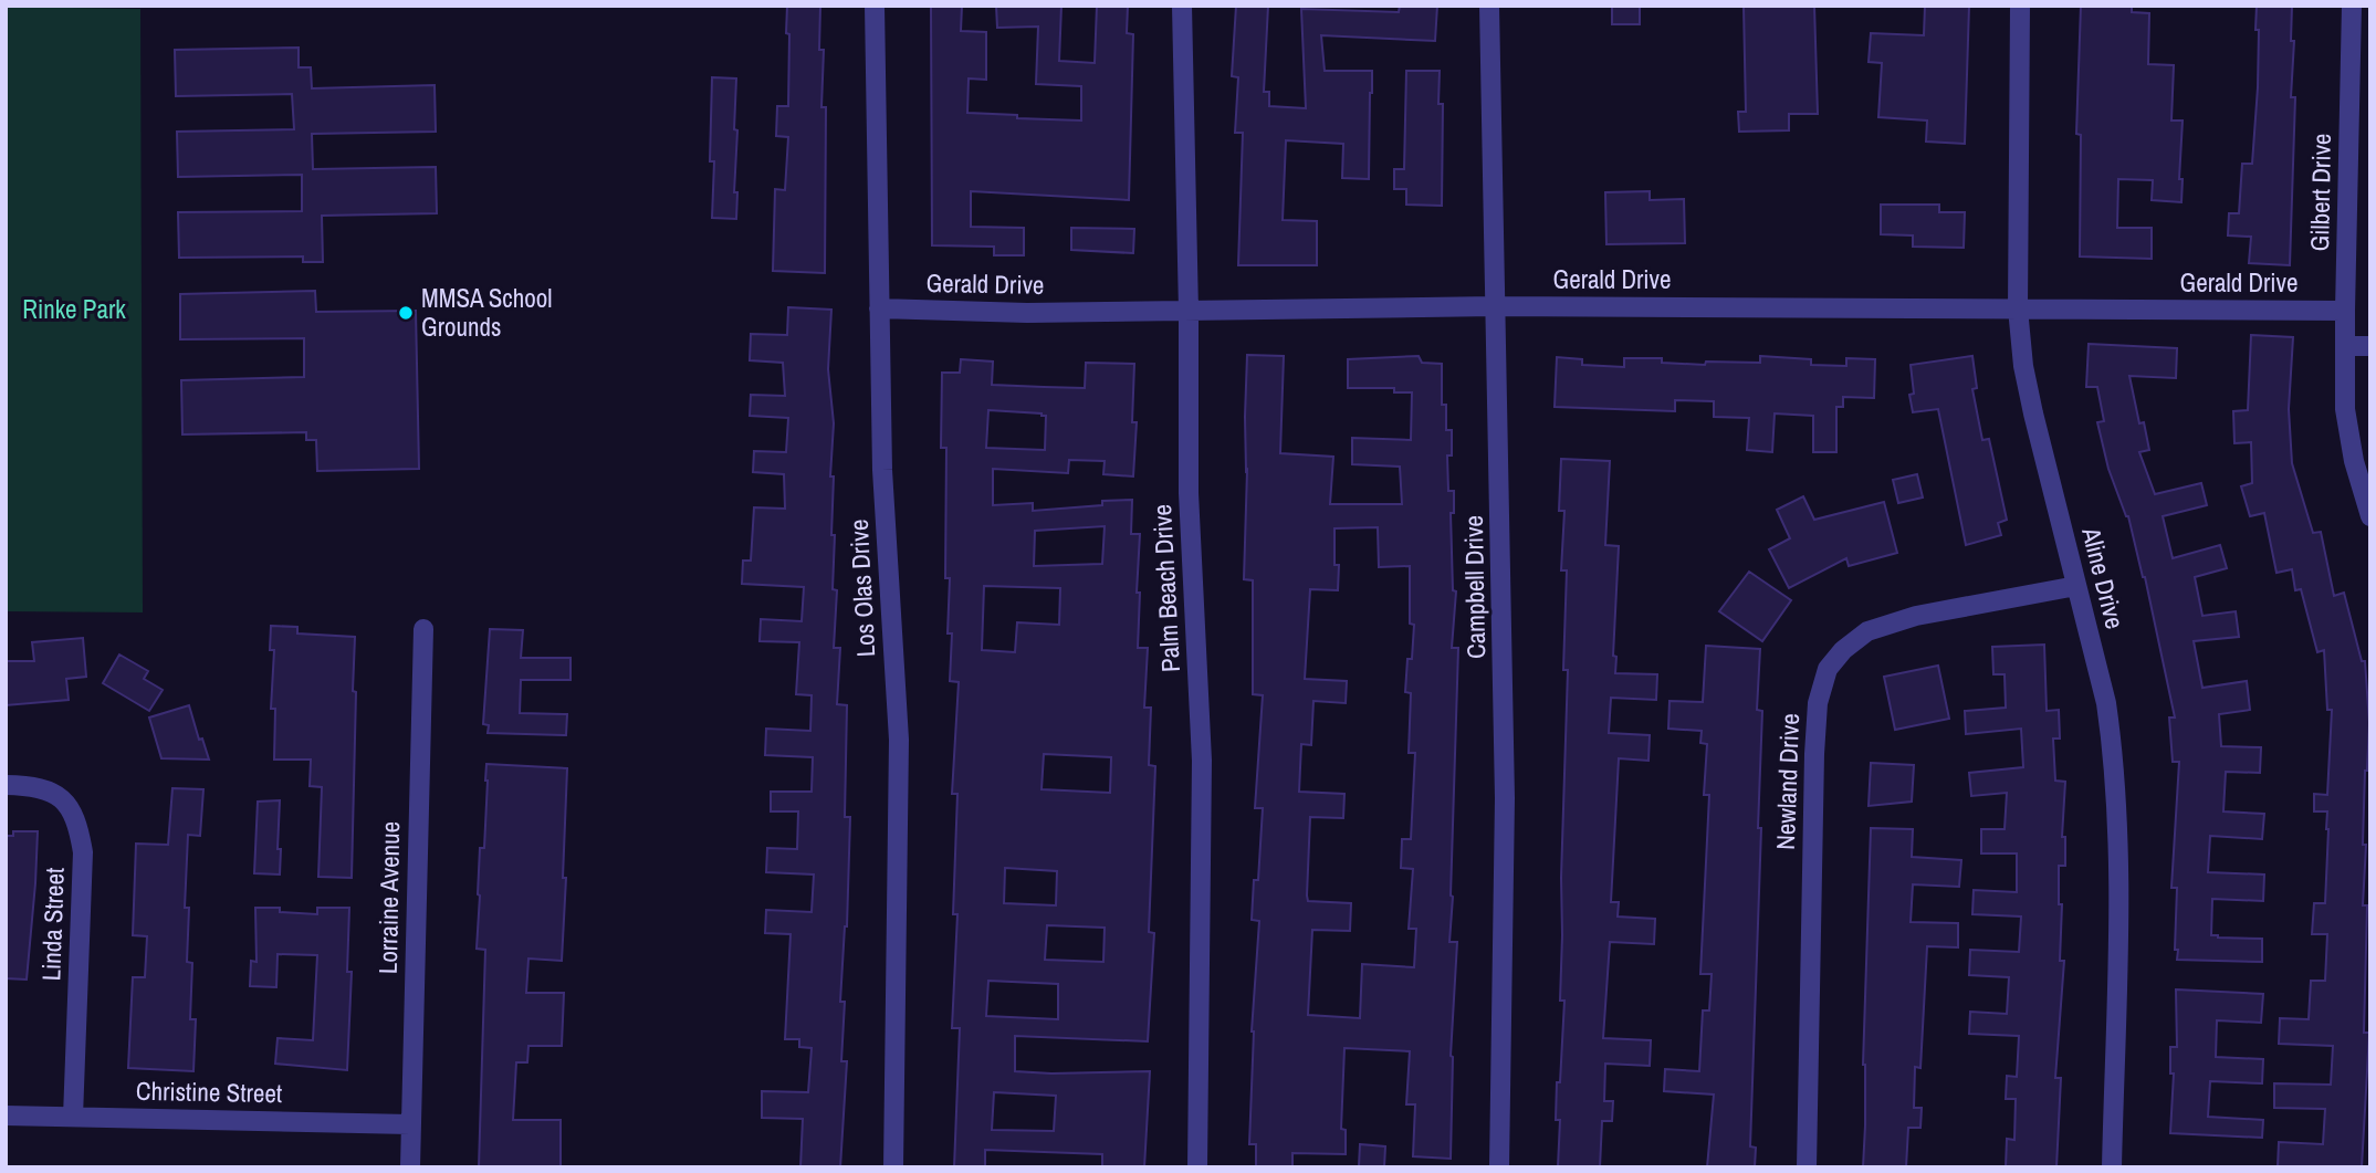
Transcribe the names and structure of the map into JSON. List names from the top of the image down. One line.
{"streets":{"street":["Gilbert Drive","Gerald Drive","Aline Drive","Campbell Drive","Los Olas Drive","Palm Beach Drive","Newland Drive","Lorraine Avenue","Linda Street","Christine Street"]},"crossings":[["Gilbert Drive","Gerald Drive"],["Gerald Drive","Aline Drive"],["Gerald Drive","Campbell Drive"],["Gerald Drive","Los Olas Drive"],["Gerald Drive","Palm Beach Drive"],["Aline Drive","Newland Drive"],["Lorraine Avenue","Christine Street"],["Linda Street","Christine Street"]],"parks":["Rinke Park"],"places":["MMSA School Grounds"]}
